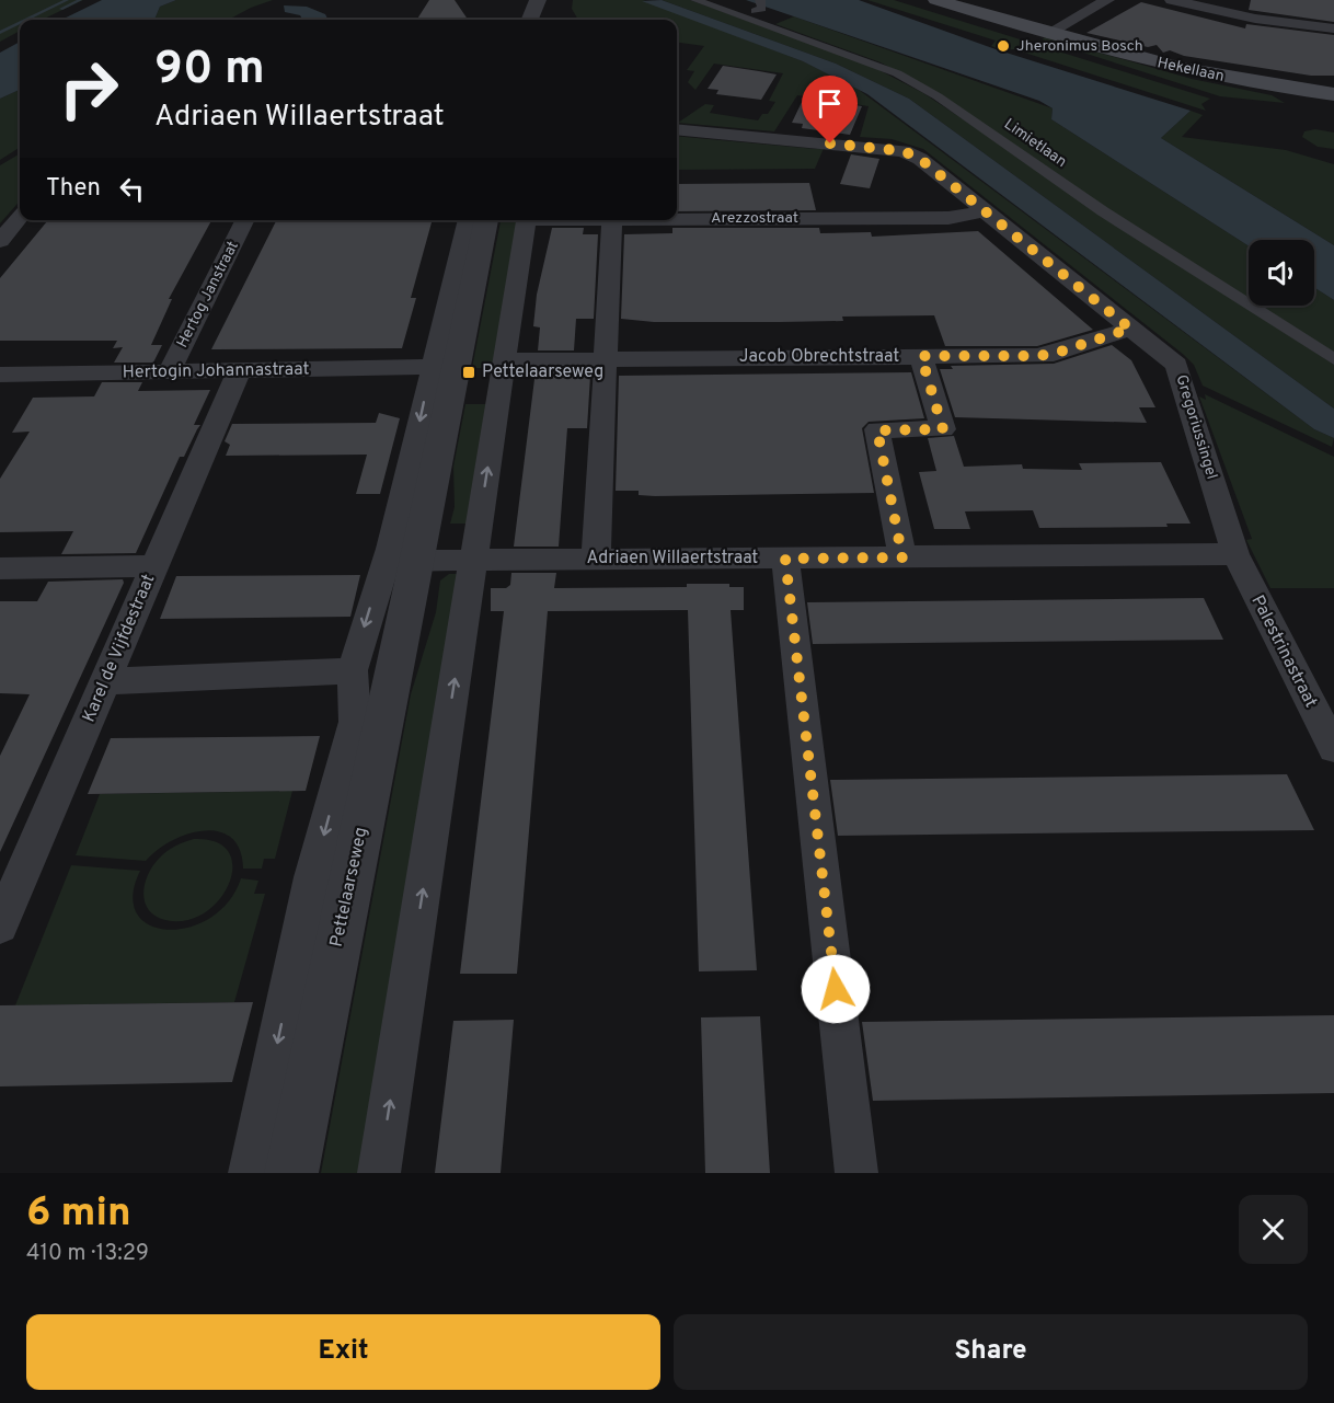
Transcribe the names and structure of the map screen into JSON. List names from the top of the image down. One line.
{"streets":{"main road":["Hekellaan"],"street":["Limietlaan","Arezzostraat","Hertog Janstraat","Jacob Obrechtstraat","Hertogin Johannastraat","Gregoriussingel","Adriaen Willaertstraat","Karel de Vijfdestraat","Palestrinastraat","Pettelaarseweg"]},"crossings":[["Arezzostraat","Gregoriussingel"],["Hertog Janstraat","Hertogin Johannastraat"],["Jacob Obrechtstraat","Gregoriussingel"],["Hertogin Johannastraat","Karel de Vijfdestraat"],["Hertogin Johannastraat","Pettelaarseweg"],["Gregoriussingel","Adriaen Willaertstraat"],["Gregoriussingel","Palestrinastraat"],["Adriaen Willaertstraat","Palestrinastraat"],["Adriaen Willaertstraat","Pettelaarseweg"]],"places":{"other":["Jheronimus Bosch"],"transit":["Pettelaarseweg"]},"page":{"turn":["90 m","Adriaen Willaertstraat"],"then":"Then","heading":["6 min","410 m · 13:29"],"buttons":["Exit","Share"]}}
